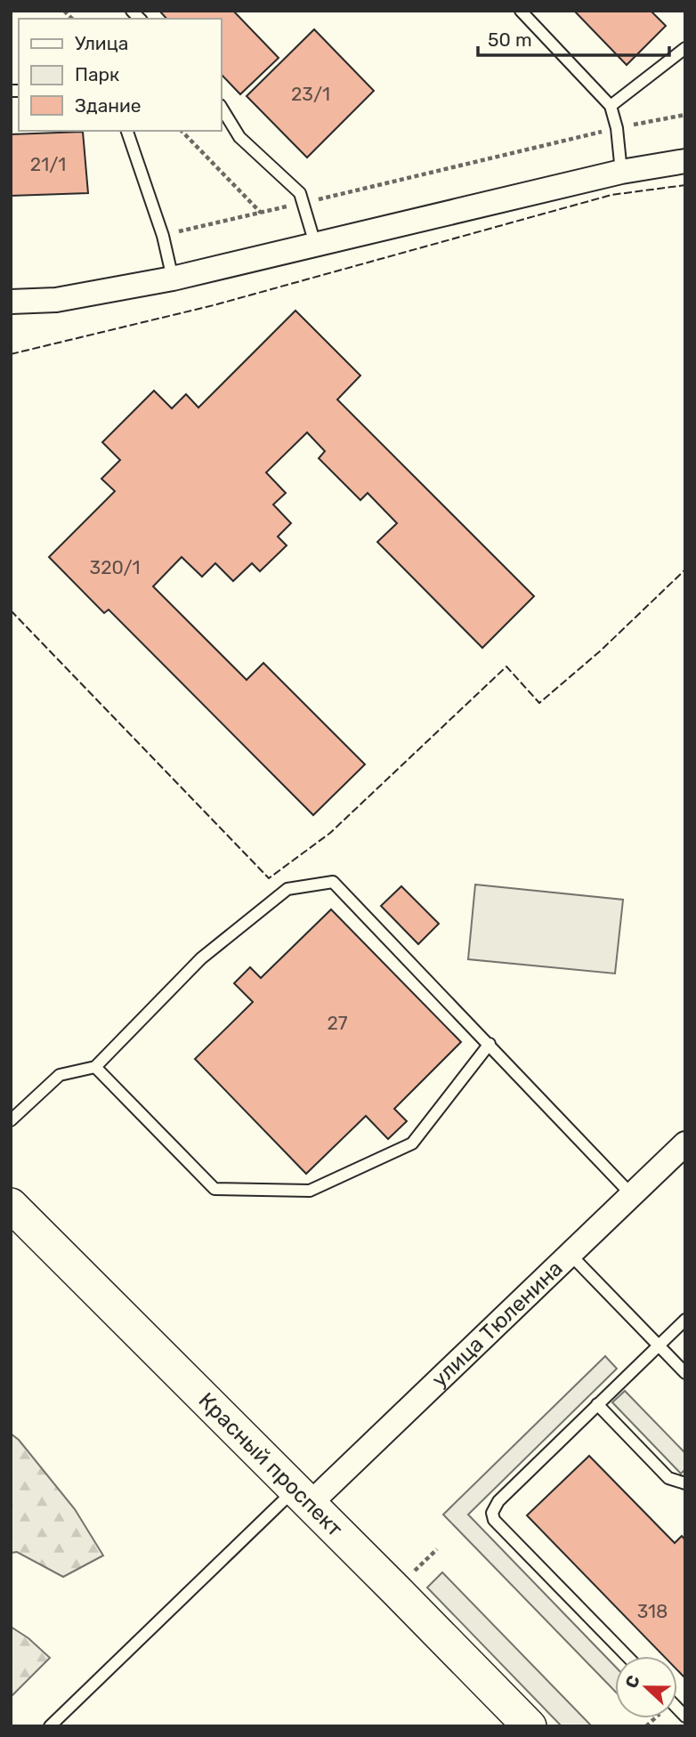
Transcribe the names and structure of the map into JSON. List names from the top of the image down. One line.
{"streets":{"street":["улица Тюленина","Красный проспект"]},"crossings":[["улица Тюленина","Красный проспект"]],"house_numbers":["23/1","21/1","320/1","27","318"],"legend":["Улица","Парк","Здание"],"scale_bar":"50 m","north":"left"}
